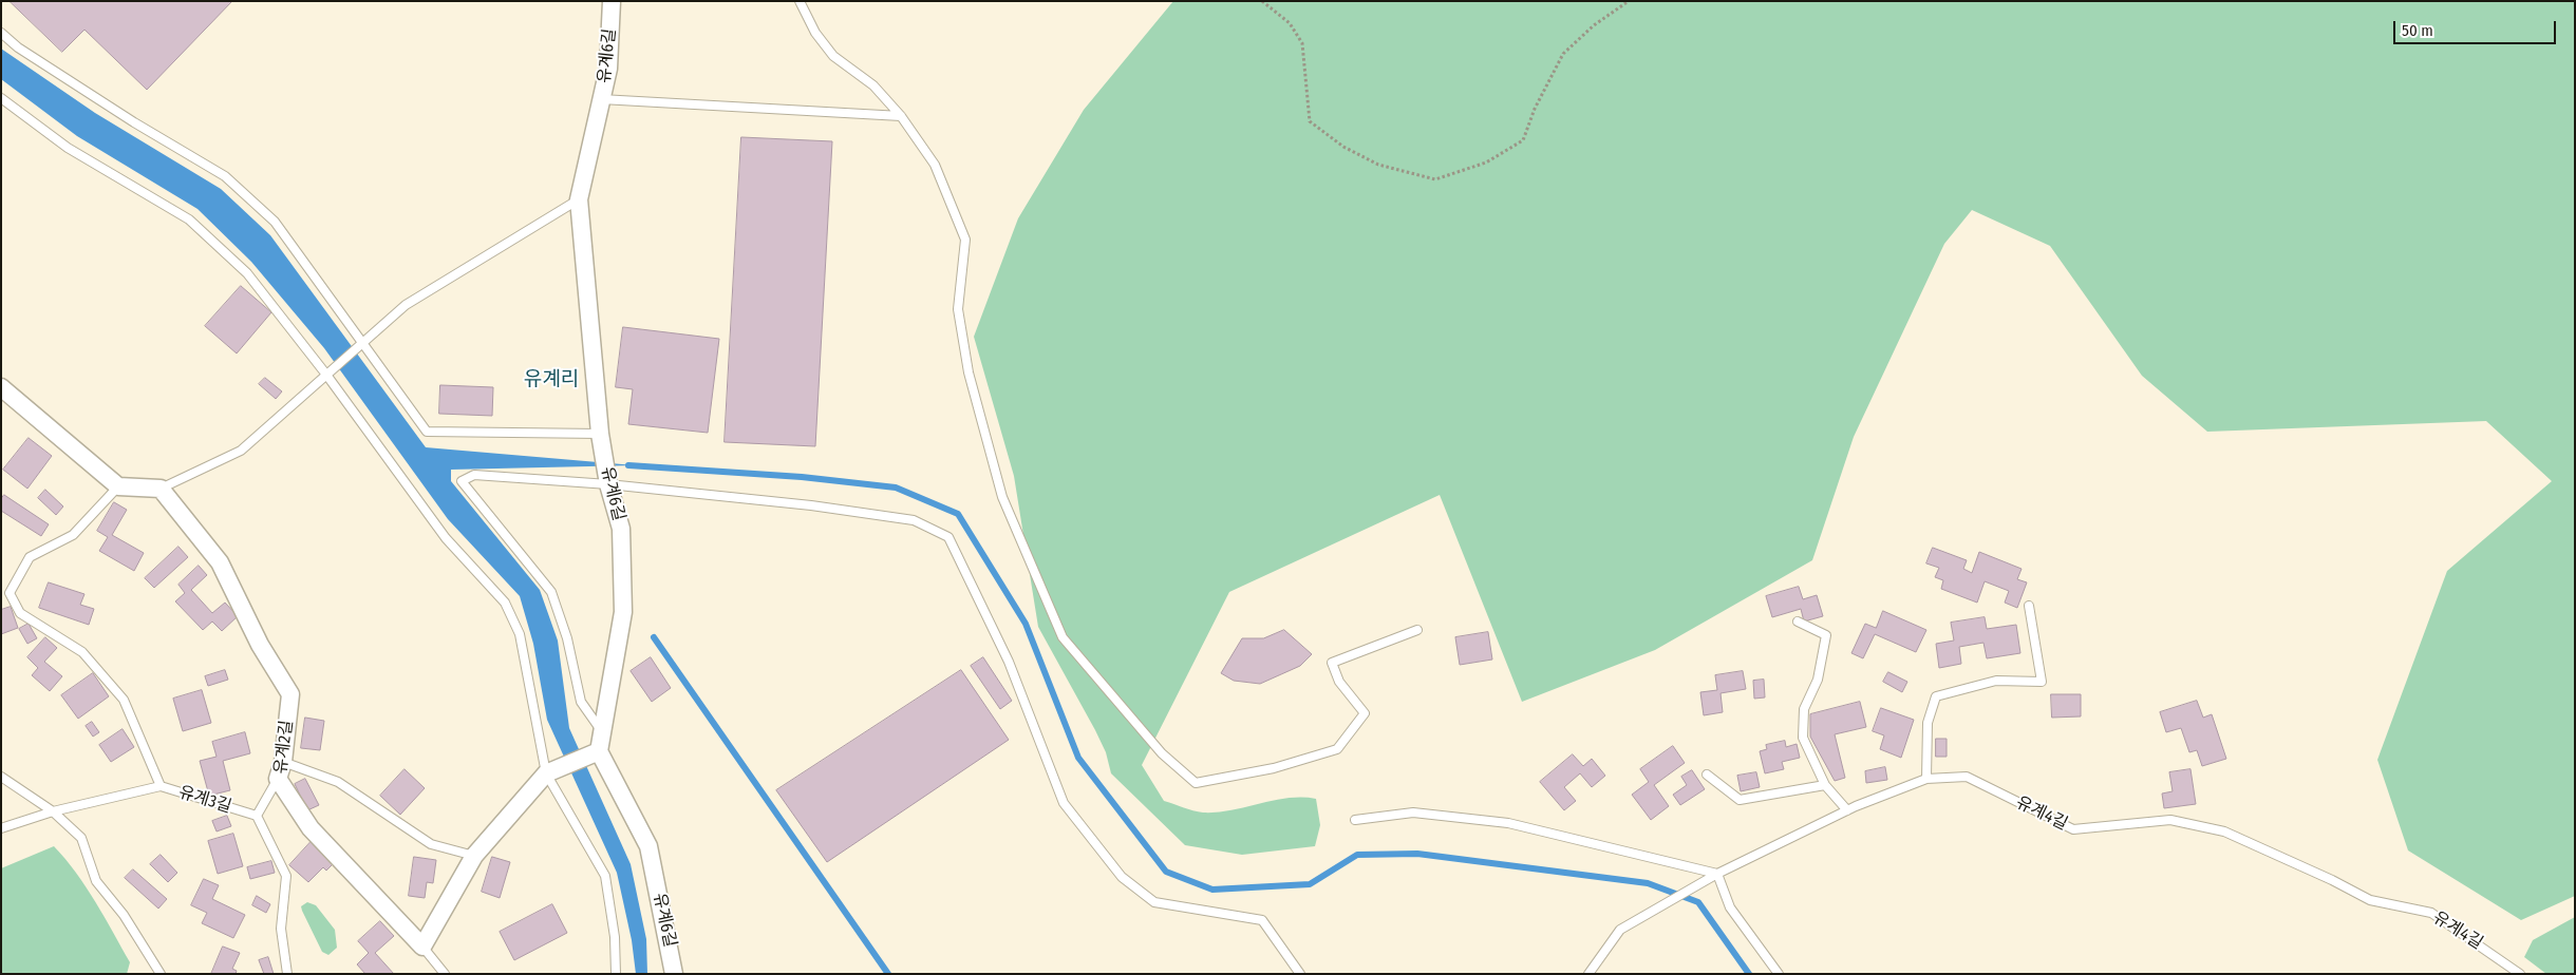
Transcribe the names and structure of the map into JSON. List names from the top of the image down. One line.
{"streets":{"street":["유계6길","유계2길"],"lane":["유계3길","유계4길"]},"districts":["유계리"],"scale_bar":"50 m"}
